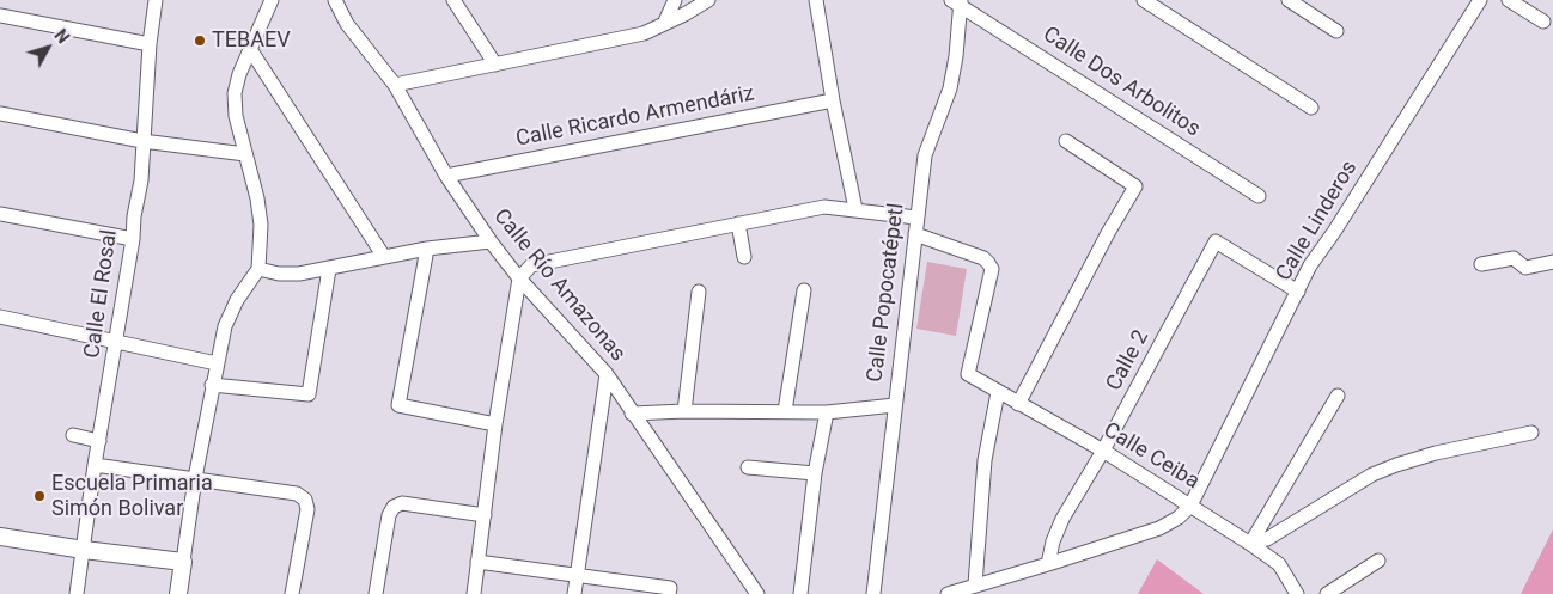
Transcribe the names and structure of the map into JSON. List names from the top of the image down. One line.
{"streets":{"street":["Calle Dos Arbolitos","Calle Ricardo Armendáriz","Calle Linderos","Calle Río Amazonas","Calle Popocatépetl","Calle El Rosal","Calle 2","Calle Ceiba"]},"crossings":[["Calle Dos Arbolitos","Calle Popocatépetl"],["Calle Ricardo Armendáriz","Calle Río Amazonas"],["Calle Linderos","Calle 2"],["Calle Linderos","Calle Ceiba"],["Calle Popocatépetl","Calle Ceiba"],["Calle 2","Calle Ceiba"]],"places":["TEBAEV","Escuela Primaria Simón Bolivar"],"north":"top right"}
